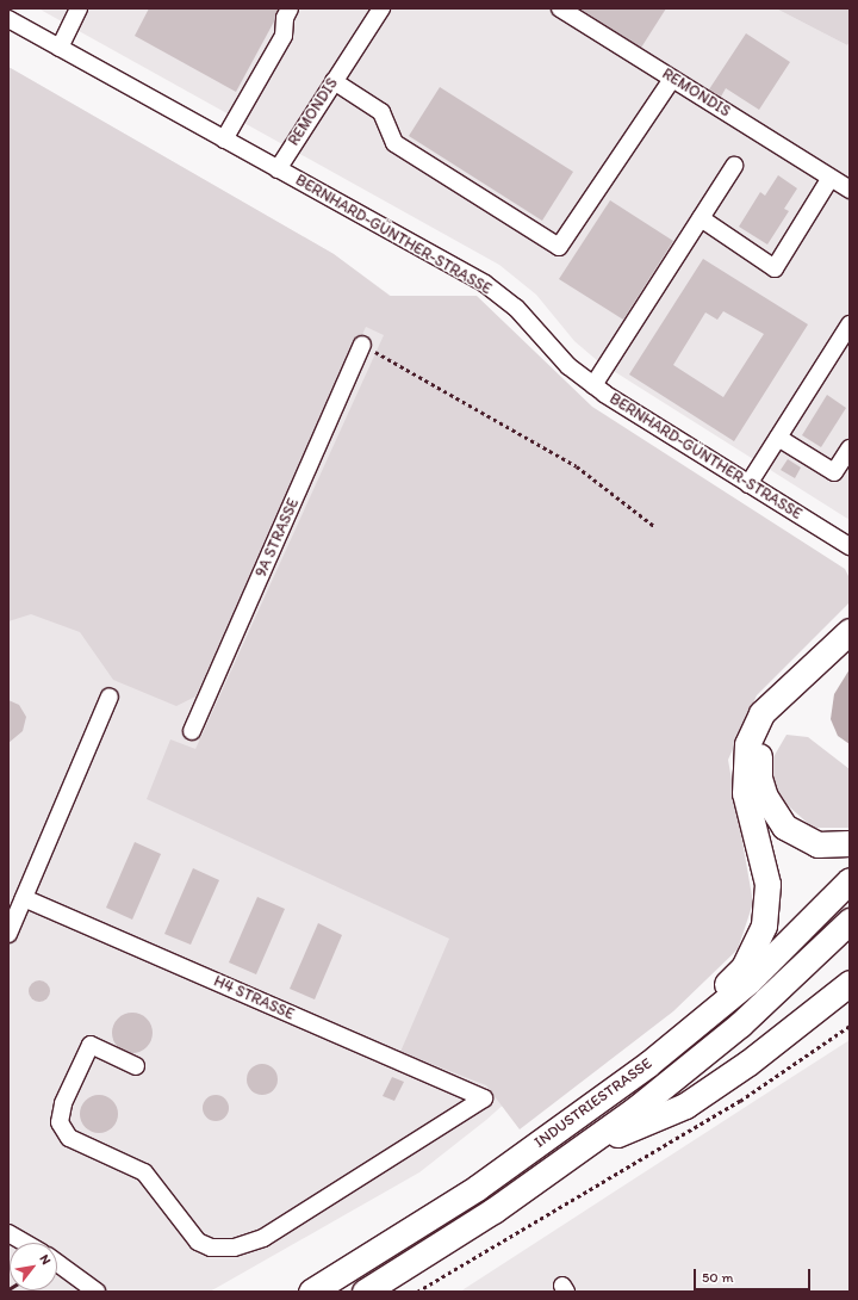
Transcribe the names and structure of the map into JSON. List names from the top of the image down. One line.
{"streets":{"highway":["INDUSTRIESTRASSE"],"street":["REMONDIS","BERNHARD-GÜNTHER-STRASSE","9A STRASSE","H4 STRASSE"]},"crossings":[["REMONDIS","BERNHARD-GÜNTHER-STRASSE"]],"scale_bar":"50 m","north":"top right"}
